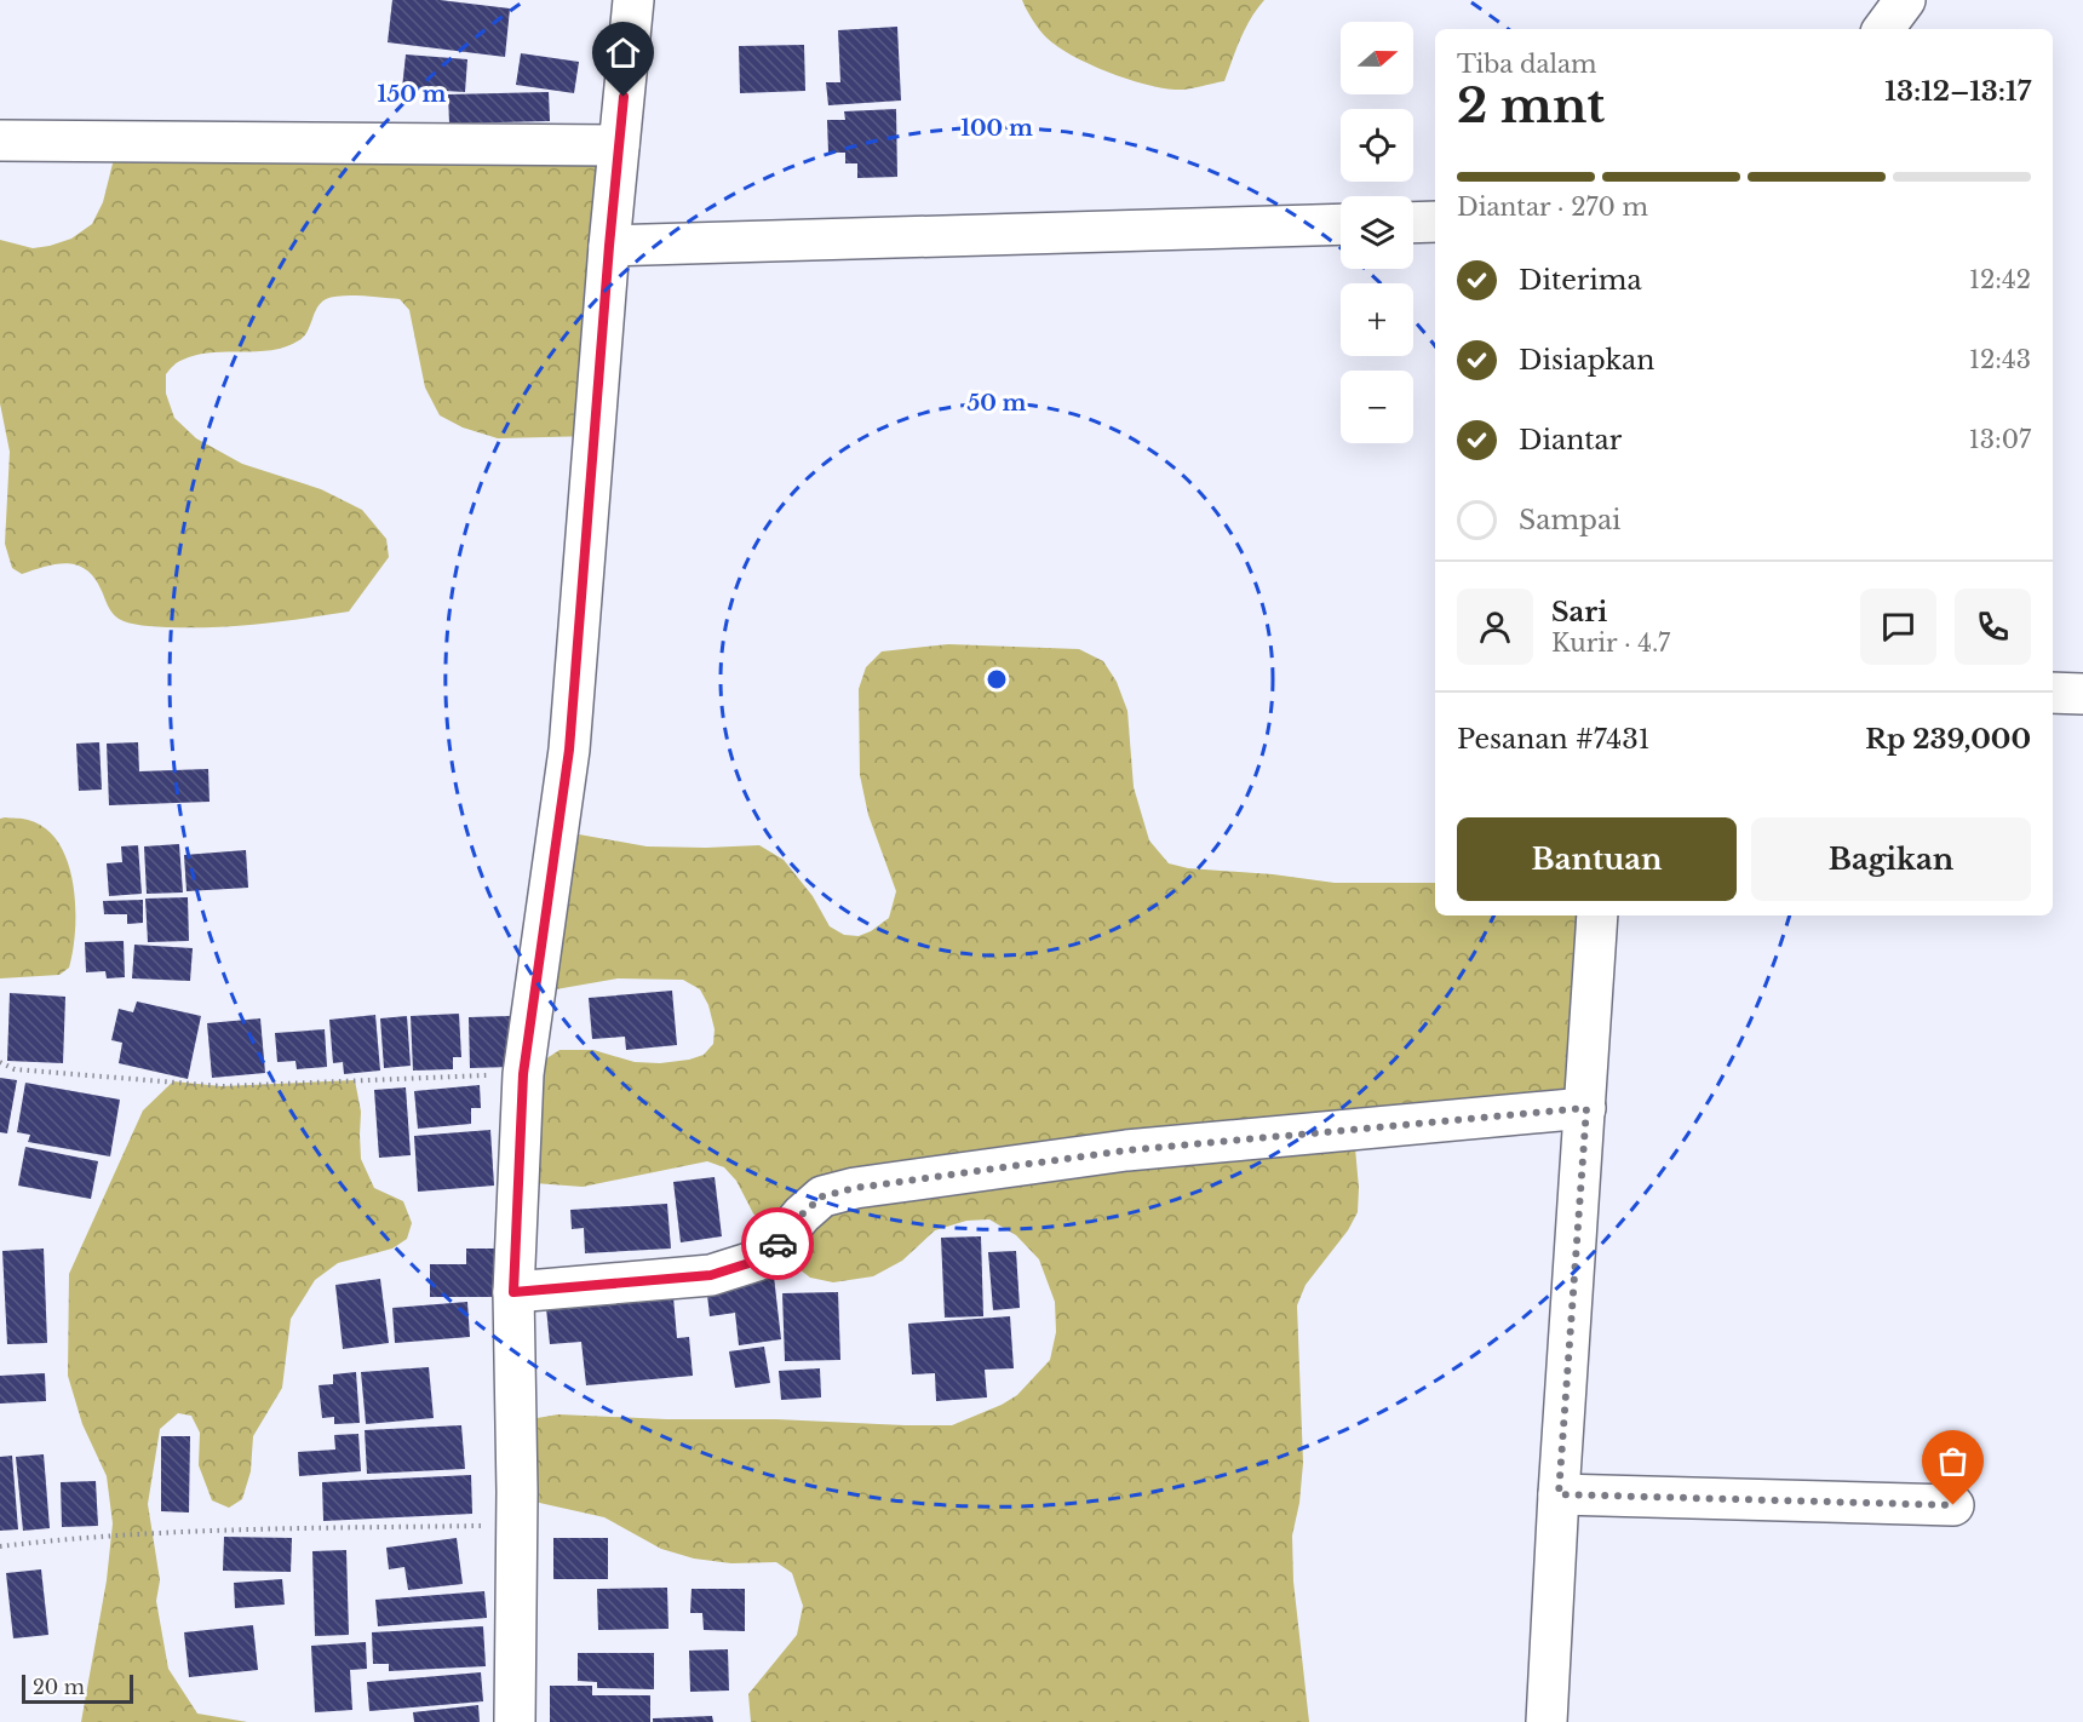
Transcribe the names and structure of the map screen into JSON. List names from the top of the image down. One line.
{"scale_bar":"20 m","north":"right","page":{"map_buttons":["+","−"],"heading":["2 mnt","Tiba dalam","13:12–13:17"],"panel":["Sari","Kurir · 4.7","Pesanan #7431","Rp 239,000"],"bar":"Diantar · 270 m","list":[["Diterima","12:42"],["Disiapkan","12:43"],["Diantar","13:07"],"Sampai"],"buttons":["Bantuan","Bagikan"],"scale":"20 m"},"rings":["150 m","100 m","50 m"]}
